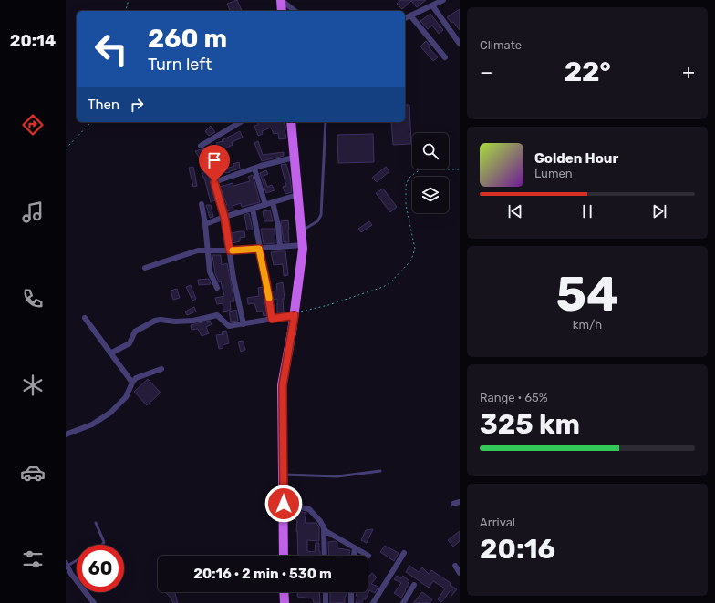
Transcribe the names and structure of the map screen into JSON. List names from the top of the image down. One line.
{"page":{"tabs":"20:14","tile":["Climate",["54","km/h"],["Range · 65%","325 km"],["Arrival","20:16"]],"turn":["260 m","Turn left"],"heat":["−","22°","+"],"then":"Then","song":["Golden Hour","Lumen"],"limit":"60","trip":"20:16 · 2 min · 530 m"}}
